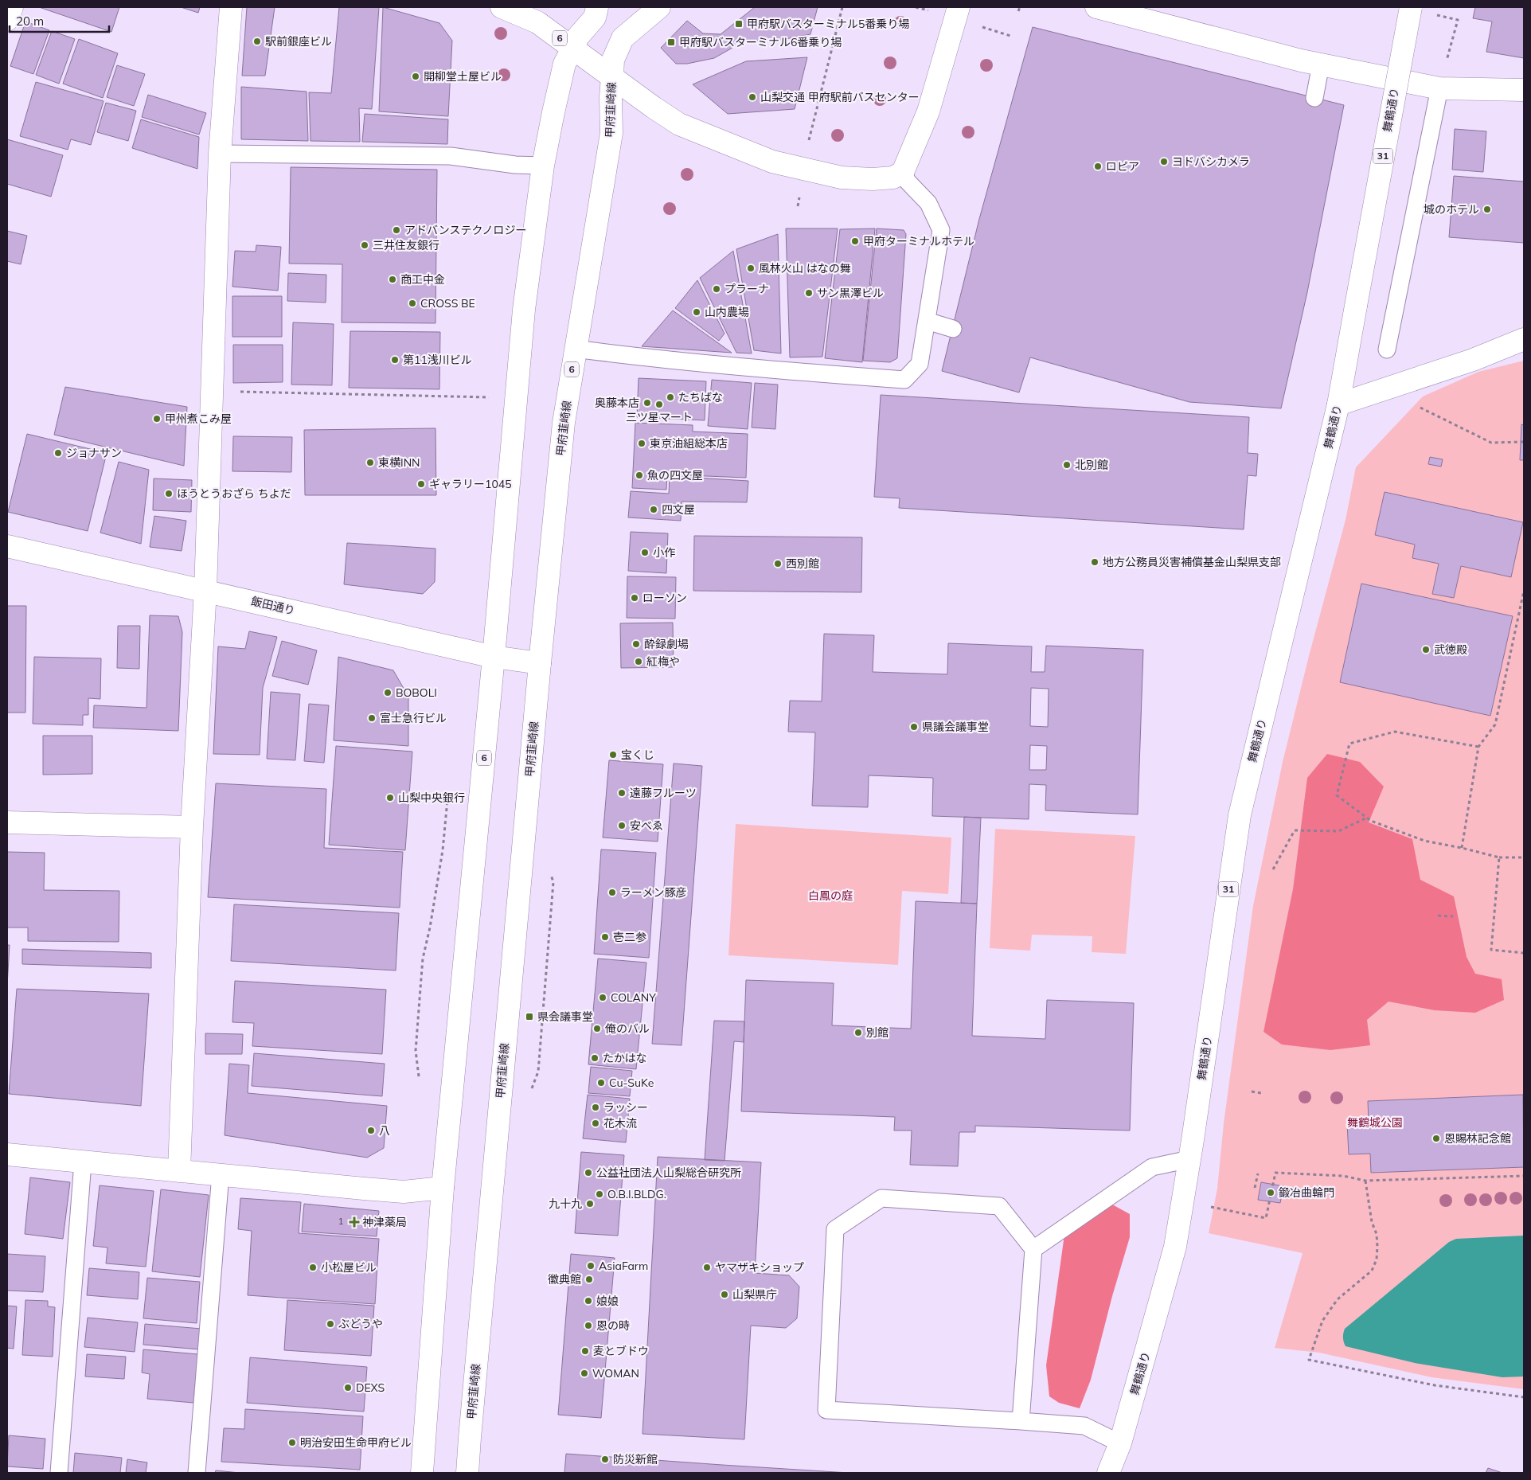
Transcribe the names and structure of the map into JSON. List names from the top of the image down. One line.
{"streets":{"main road":["6","甲府韮崎線","舞鶴通り","31","飯田通り"]},"crossings":[["6","甲府韮崎線"],["6","飯田通り"],["甲府韮崎線","飯田通り"]],"parks":["白鳳の庭","舞鶴城公園"],"places":{"transit":["甲府駅バスターミナル5番乗り場","甲府駅バスターミナル6番乗り場","県会議事堂"],"other":["駅前銀座ビル","開柳堂土屋ビル","山梨交通 甲府駅前バスセンター","ヨドバシカメラ","ロピア","城のホテル","アドバンステクノロジー","甲府ターミナルホテル","三井住友銀行","風林火山 はなの舞","商工中金","プラーナ","サン黒澤ビル","CROSS BE","山内農場","第11浅川ビル","たちばな","奥藤本店","三ツ星マート","甲州煮こみ屋","東京油組総本店","ジョナサン","東横INN","北別館","魚の四文屋","ギャラリー1045","ほうとうおざら ちよだ","四文屋","小作","地方公務員災害補償基金山梨県支部","西別館","ローソン","酔録劇場","武徳殿","紅梅や","BOBOLI","富士急行ビル","県議会議事堂","宝くじ","遠藤フルーツ","山梨中央銀行","安べゑ","ラーメン豚彦","壱二参","COLANY","俺のバル","別館","たかはな","Cu-SuKe","ラッシー","花木流","八","恩賜林記念館","公益社団法人山梨総合研究所","鍛冶曲輪門","O.B.I.BLDG.","九十九","AsiaFarm","小松屋ビル","ヤマザキショップ","徽典館","山梨県庁","娘娘","ぶどうや","恩の時","麦とブドウ","WOMAN","DEXS","明治安田生命甲府ビル","防災新館"],"health":["神津薬局"]},"house_numbers":["1"],"scale_bar":"20 m"}
